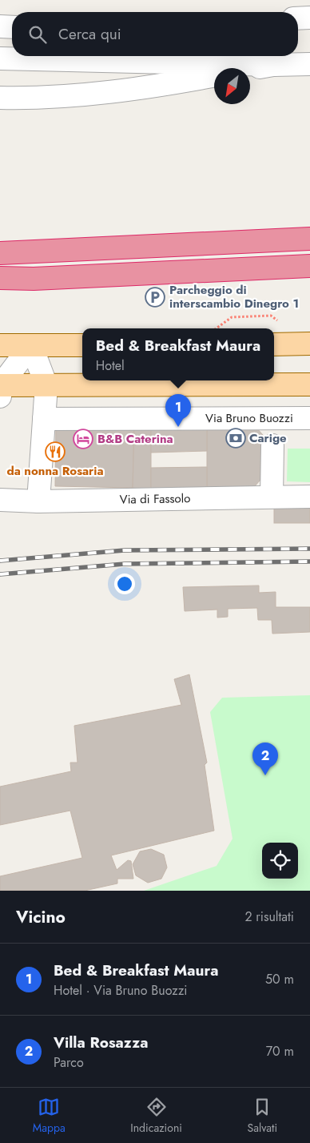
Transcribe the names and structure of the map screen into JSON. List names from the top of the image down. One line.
{"streets":{"street":["Via Bruno Buozzi","Via di Fassolo"]},"places":{"parking":["Parcheggio di interscambio Dinegro 1"],"bank":["Carige"],"hotel":["B&B Caterina"],"restaurant":["da nonna Rosaria"]},"north":"bottom left","page":{"search":"Cerca qui","popup":["Bed & Breakfast Maura","Hotel"],"pins":["1","2"],"heading":["Vicino","2 risultati"],"list":[{"mark":"1","name":"Bed & Breakfast Maura","note":"Hotel · Via Bruno Buozzi","value":"50 m"},{"mark":"2","name":"Villa Rosazza","note":"Parco","value":"70 m"}],"nav":["Mappa","Indicazioni","Salvati"]}}
